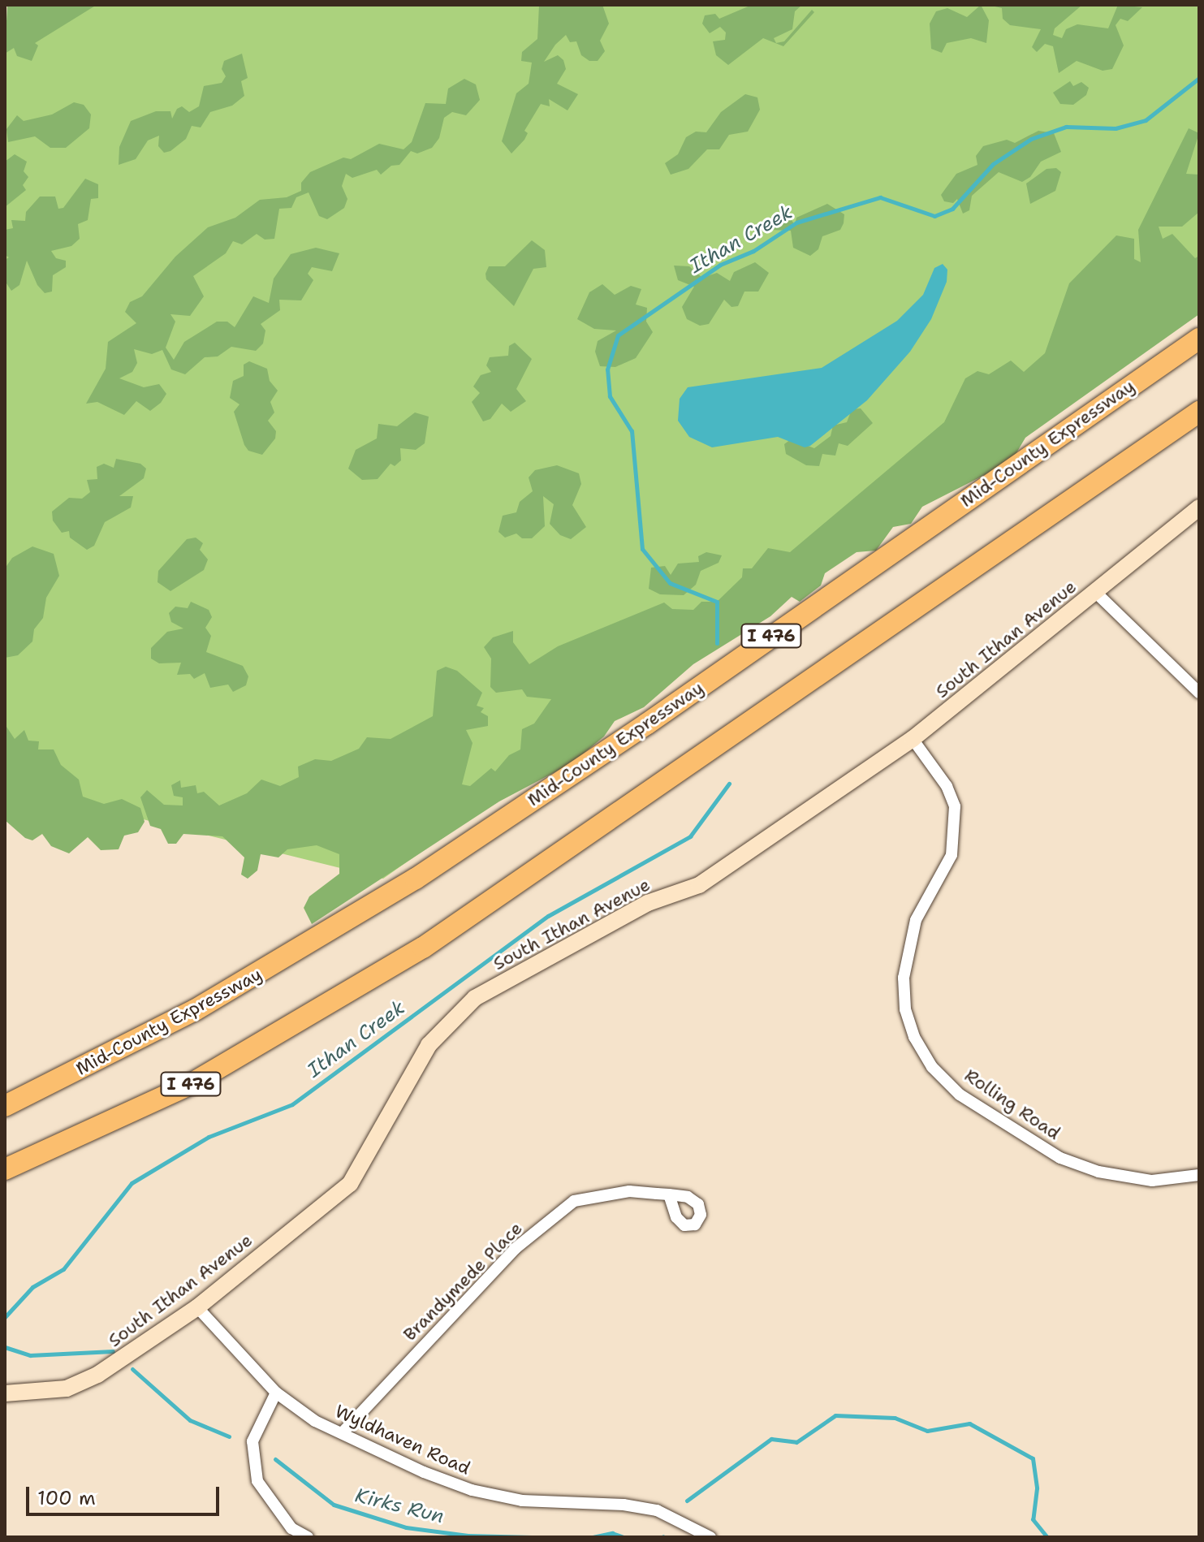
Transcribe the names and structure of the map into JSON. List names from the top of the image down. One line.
{"streets":{"highway":["Mid-County Expressway","I 476"],"street":["South Ithan Avenue","Rolling Road","Brandymede Place","Wyldhaven Road"]},"crossings":[["South Ithan Avenue","Rolling Road"],["South Ithan Avenue","Wyldhaven Road"],["Brandymede Place","Wyldhaven Road"]],"water":["Ithan Creek","Kirks Run"],"scale_bar":"100 m"}
